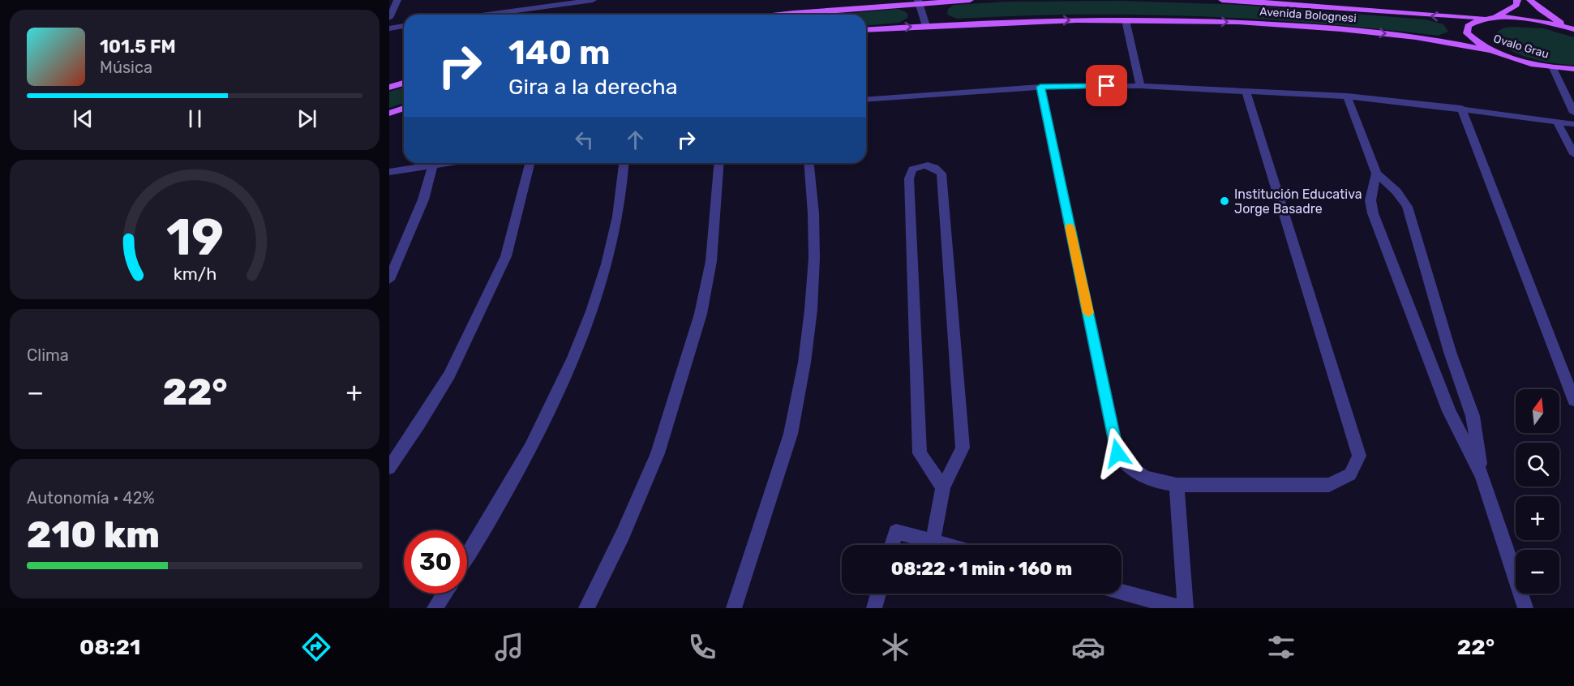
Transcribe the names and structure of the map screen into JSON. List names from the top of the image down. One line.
{"streets":{"main road":["Avenida Bolognesi","Ovalo Grau"]},"crossings":[["Avenida Bolognesi","Ovalo Grau"]],"places":["Institución Educativa Jorge Basadre"],"north":"top","page":{"turn":["140 m","Gira a la derecha"],"song":["101.5 FM","Música"],"tile":["Clima",["Autonomía · 42%","210 km"]],"heat":["−","22°","+"],"map_buttons":["+","−"],"limit":"30","trip":"08:22 · 1 min · 160 m","tabs":["08:21","22°"],"gauge":["19","km/h"]}}
